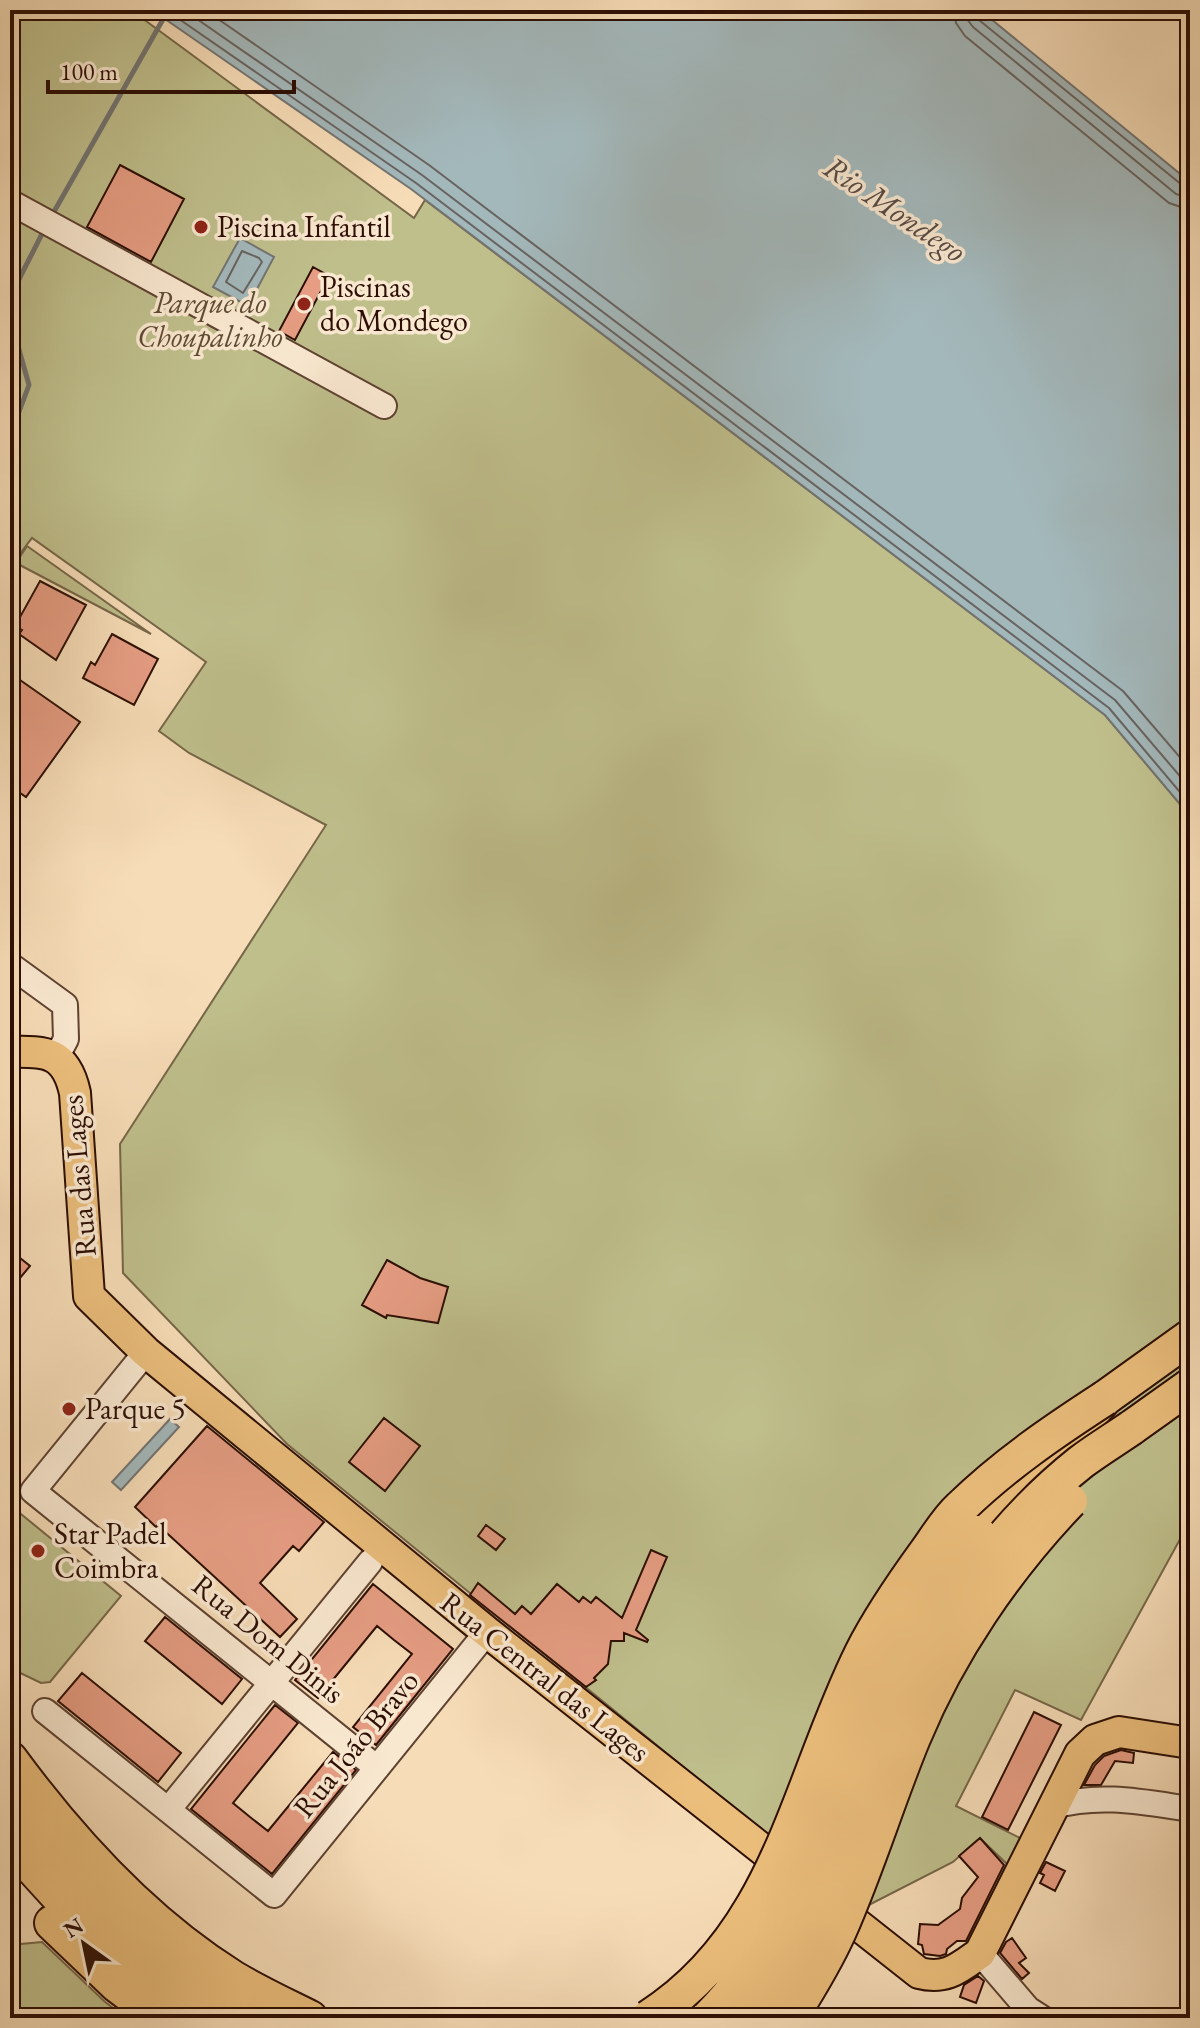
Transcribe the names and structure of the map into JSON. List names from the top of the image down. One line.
{"streets":{"main road":["Rua das Lages","Rua Central das Lages"],"street":["Rua Dom Dinis","Rua João Bravo"]},"crossings":[["Rua das Lages","Rua Dom Dinis"],["Rua das Lages","Rua Central das Lages"],["Rua Dom Dinis","Rua Central das Lages"],["Rua Dom Dinis","Rua João Bravo"],["Rua Central das Lages","Rua João Bravo"]],"water":["Rio Mondego"],"parks":["Parque do Choupalinho"],"places":["Piscina Infantil","Piscinas do Mondego","Parque 5","Star Padel Coimbra"],"scale_bar":"100 m","north":"top left"}
